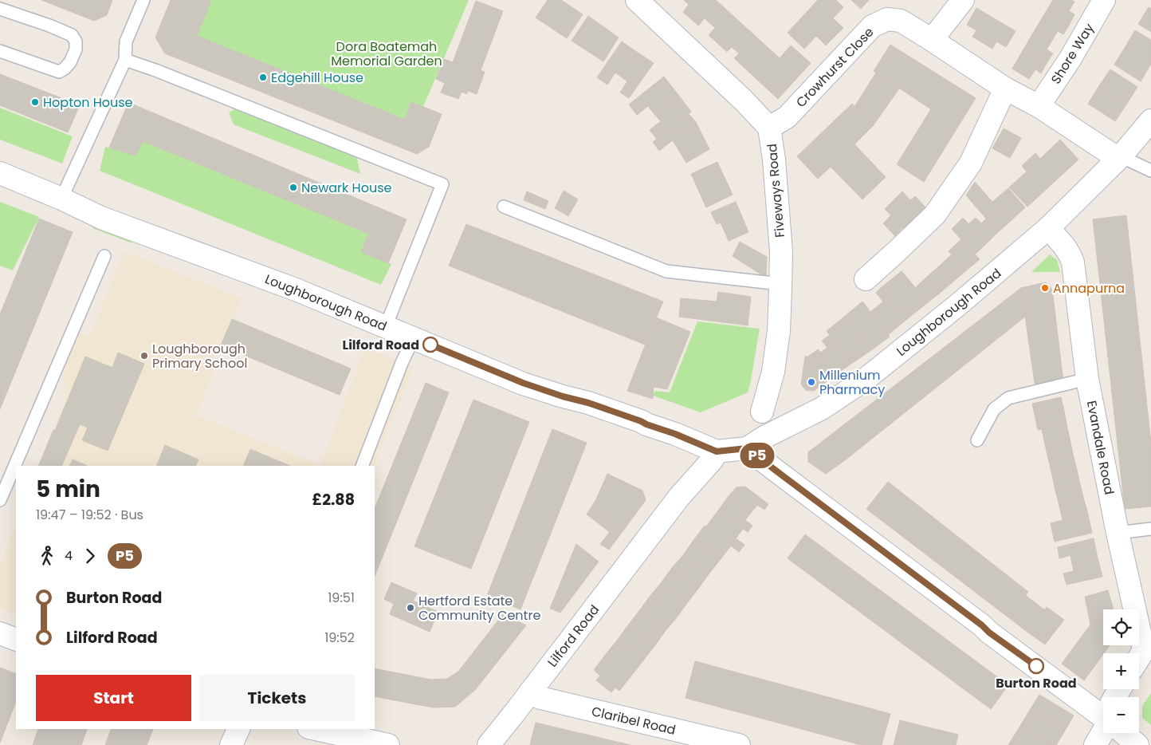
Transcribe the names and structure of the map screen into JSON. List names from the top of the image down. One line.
{"streets":{"street":["Shore Way","Crowhurst Close","Fiveways Road","Loughborough Road","Evandale Road","Lilford Road","Claribel Road"]},"crossings":[["Shore Way","Crowhurst Close"],["Crowhurst Close","Fiveways Road"],["Crowhurst Close","Loughborough Road"],["Loughborough Road","Evandale Road"],["Loughborough Road","Lilford Road"],["Lilford Road","Claribel Road"]],"parks":["Dora Boatemah Memorial Garden"],"places":["Edgehill House","Hopton House","Newark House","Annapurna","Lilford Road","Loughborough Primary School","Millenium Pharmacy","Hertford Estate Community Centre","Burton Road"],"lines":["bus line P5"],"page":{"on_map":"P5","heading":["5 min","19:47 – 19:52 · Bus","£2.88"],"legs":["4","P5"],"list":[{"name":"Burton Road","value":"19:51"},{"name":"Lilford Road","value":"19:52"}],"map_buttons":["+","−"],"buttons":["Start","Tickets"]}}
